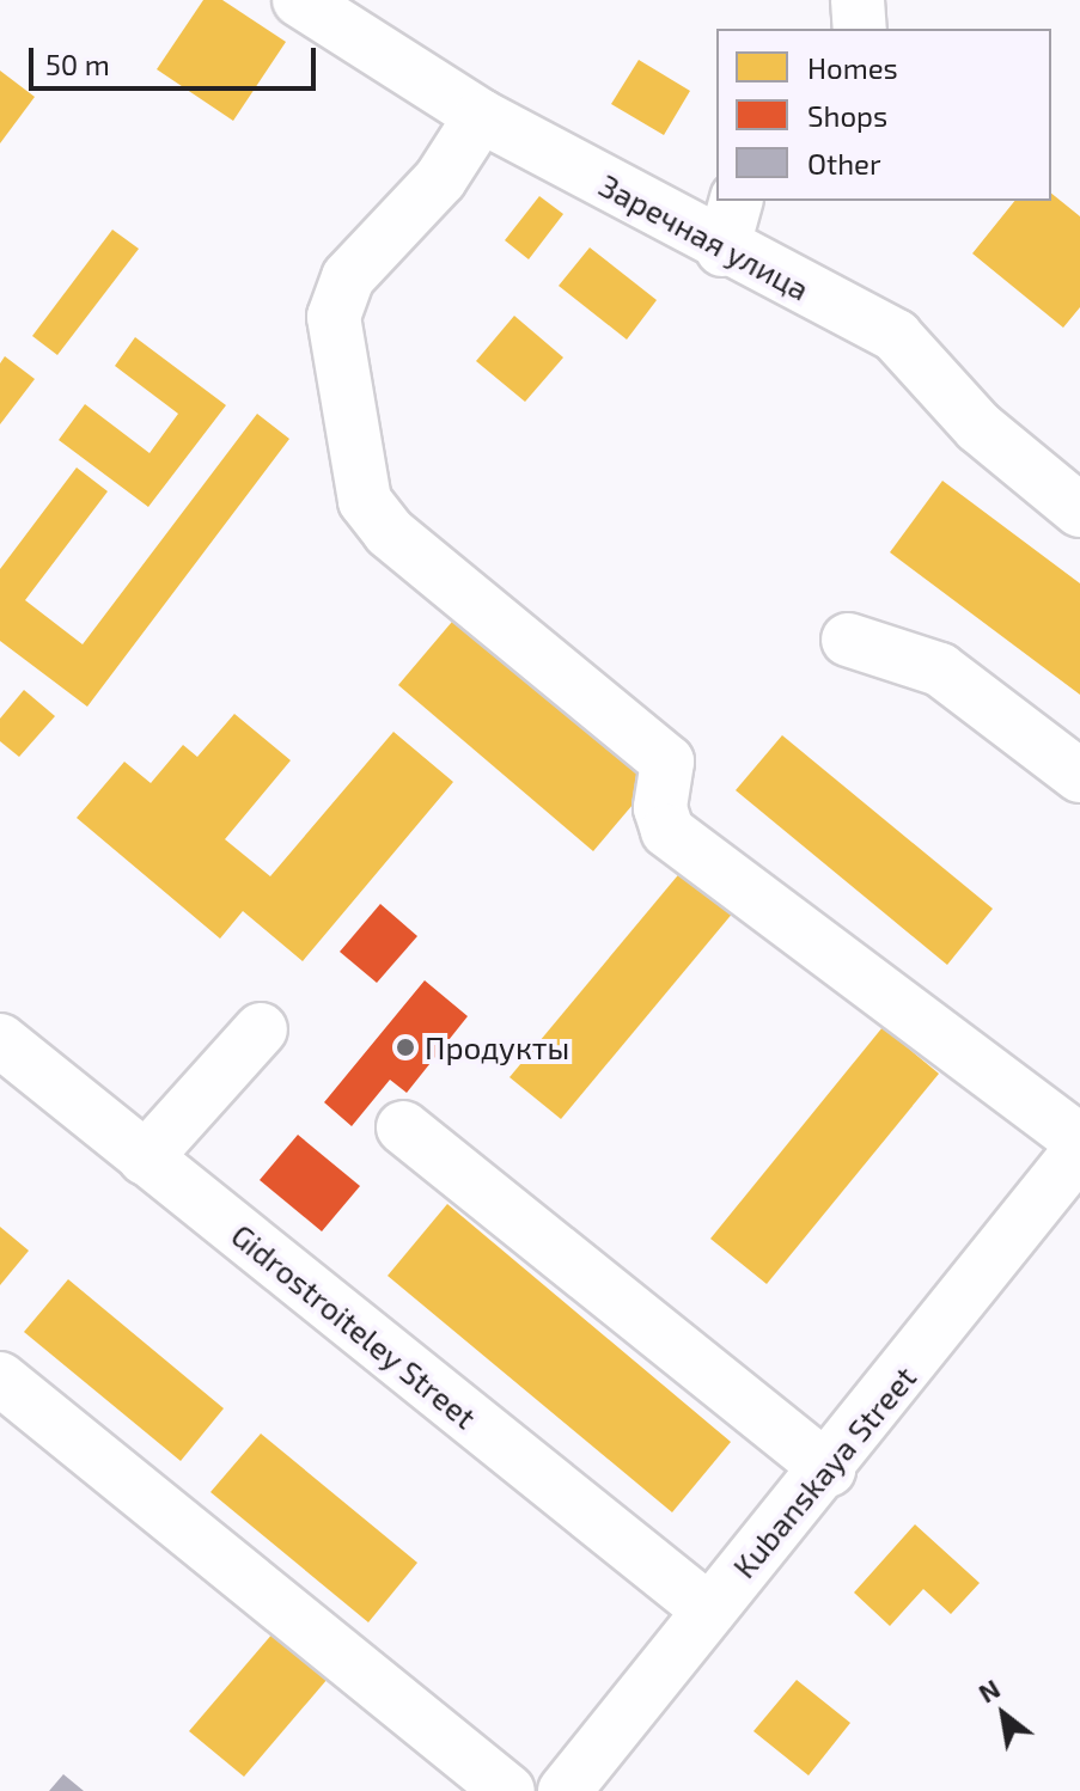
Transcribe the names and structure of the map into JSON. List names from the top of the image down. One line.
{"streets":{"street":["Заречная улица","Gidrostroiteley Street","Kubanskaya Street"]},"crossings":[["Gidrostroiteley Street","Kubanskaya Street"]],"places":["Продукты"],"legend":["Homes","Shops","Other"],"scale_bar":"50 m","north":"top left"}
